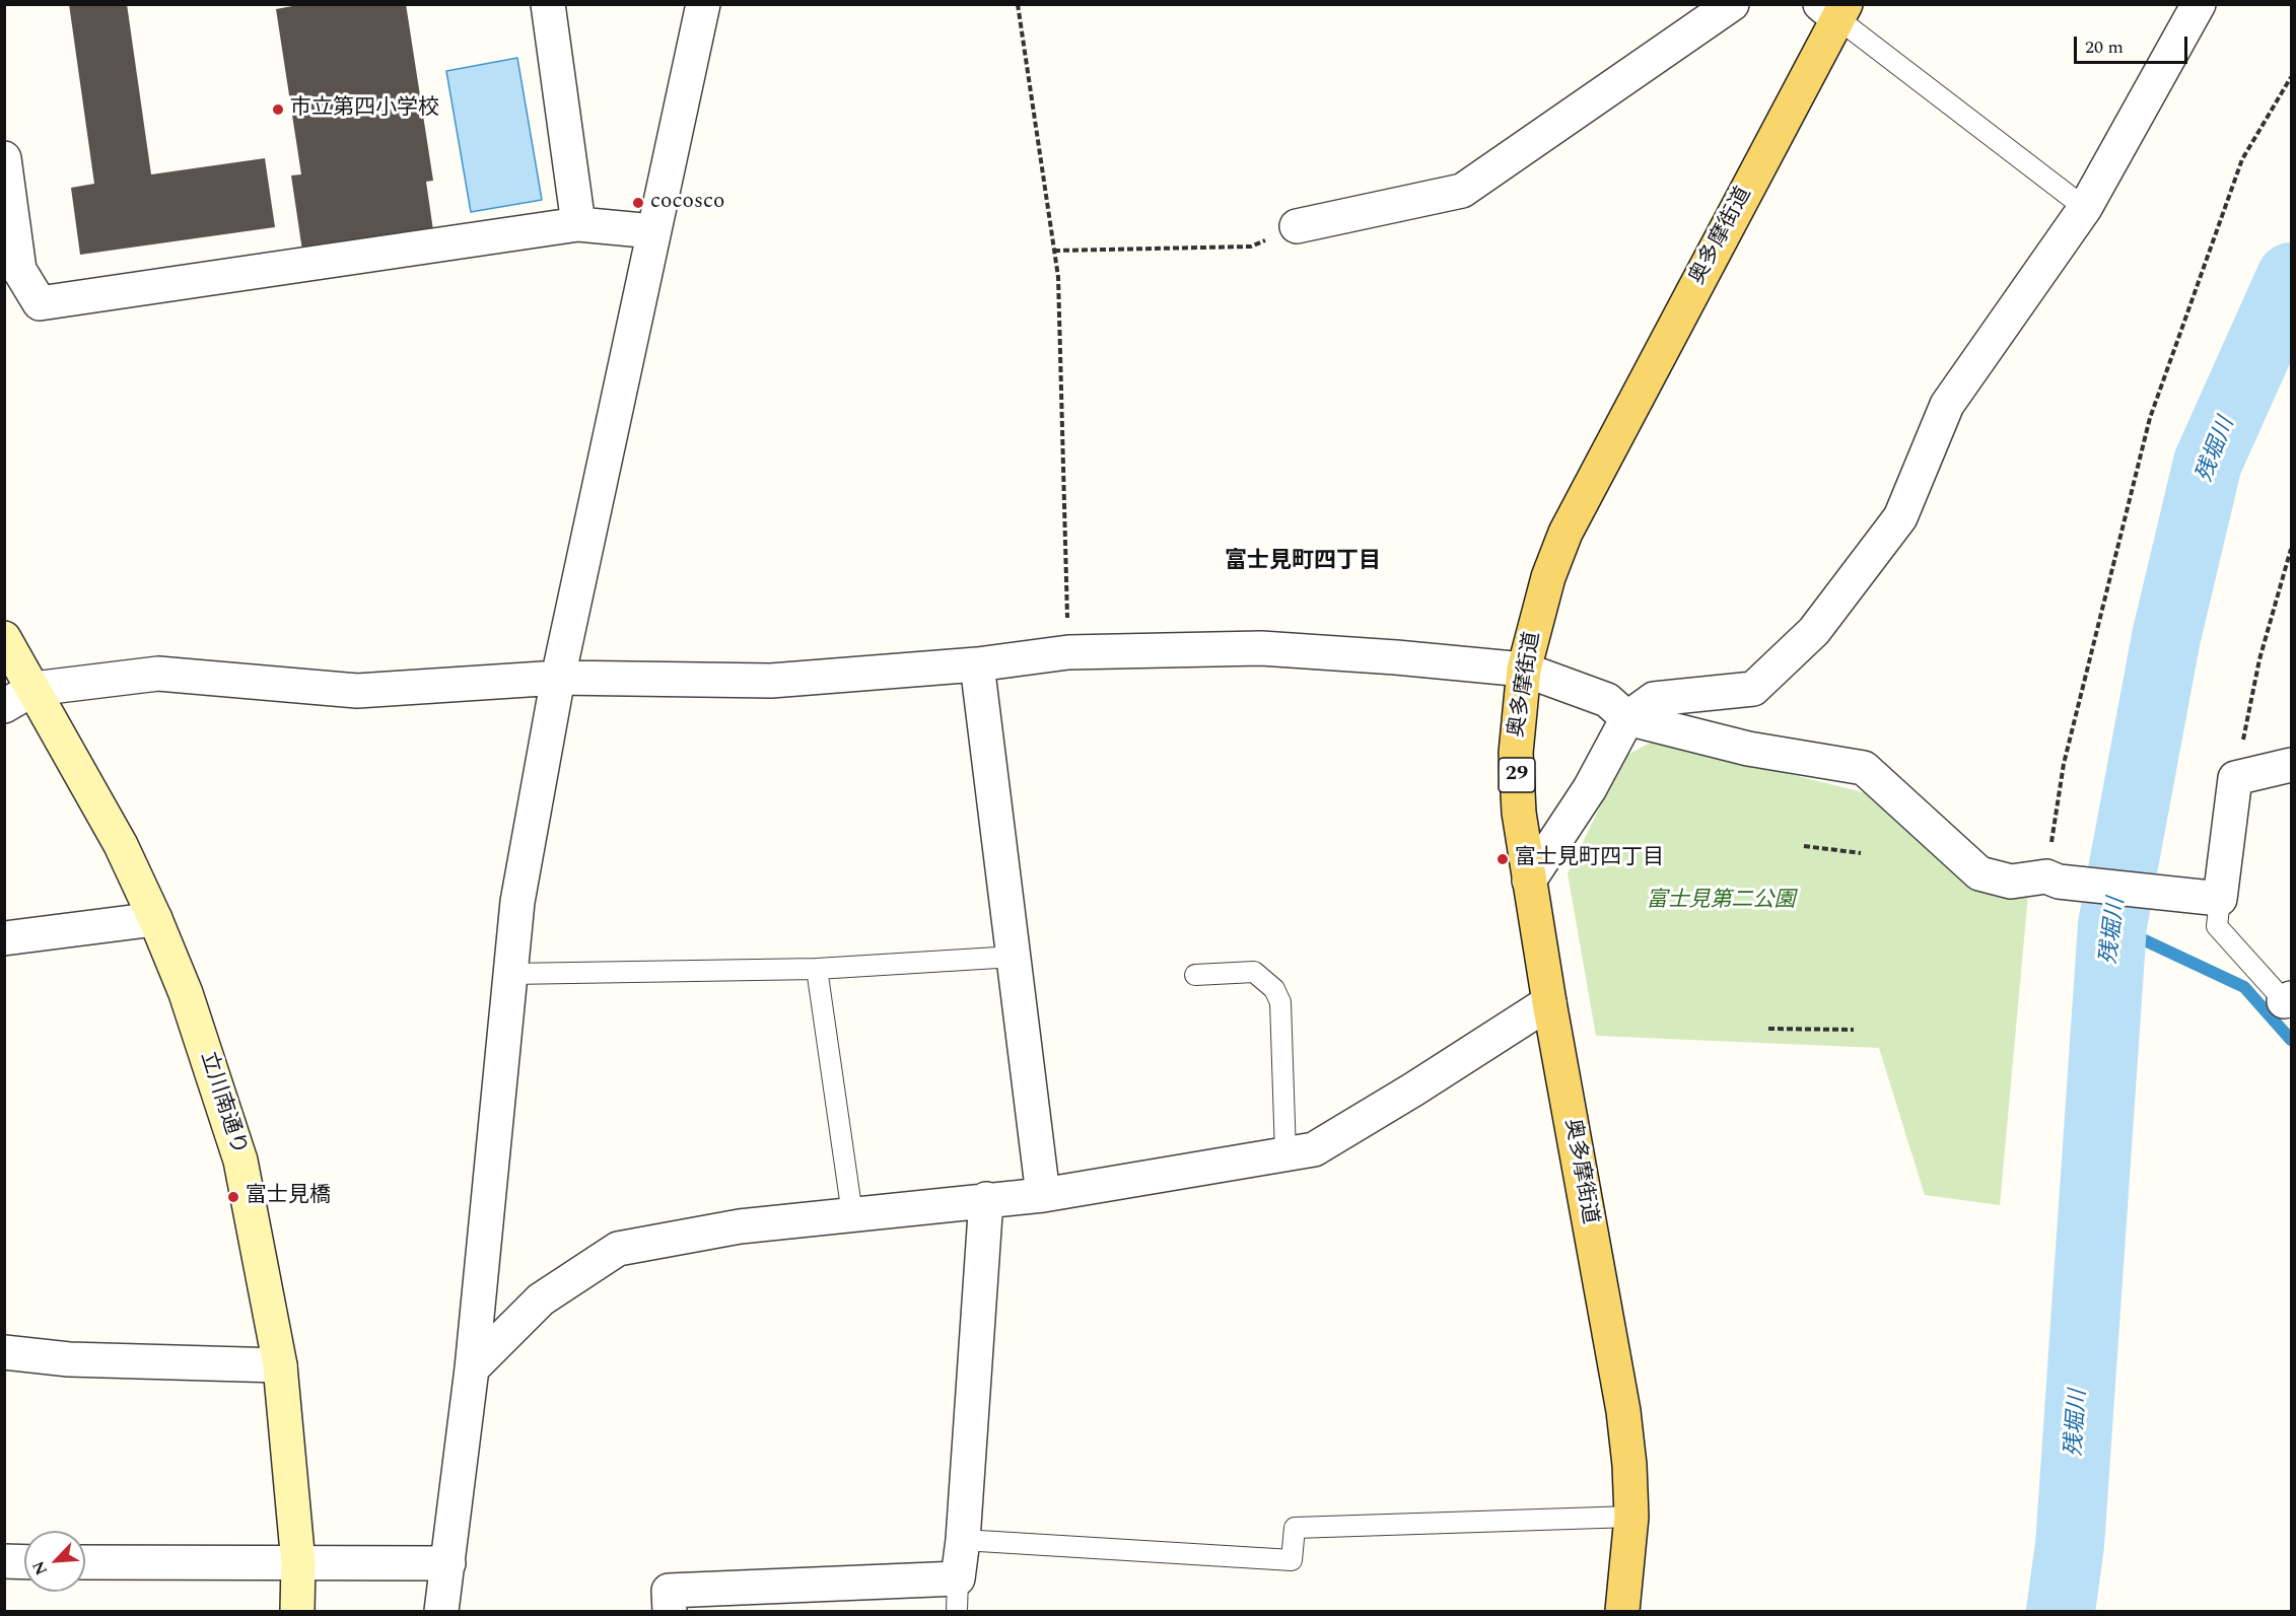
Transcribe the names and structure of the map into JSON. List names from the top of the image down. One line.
{"streets":{"main road":["奥多摩街道","29"],"street":["立川南通り"]},"districts":["富士見町四丁目"],"water":["残堀川"],"parks":["富士見第二公園"],"places":["市立第四小学校","cocosco","富士見町四丁目","富士見橋"],"scale_bar":"20 m","north":"bottom left"}
